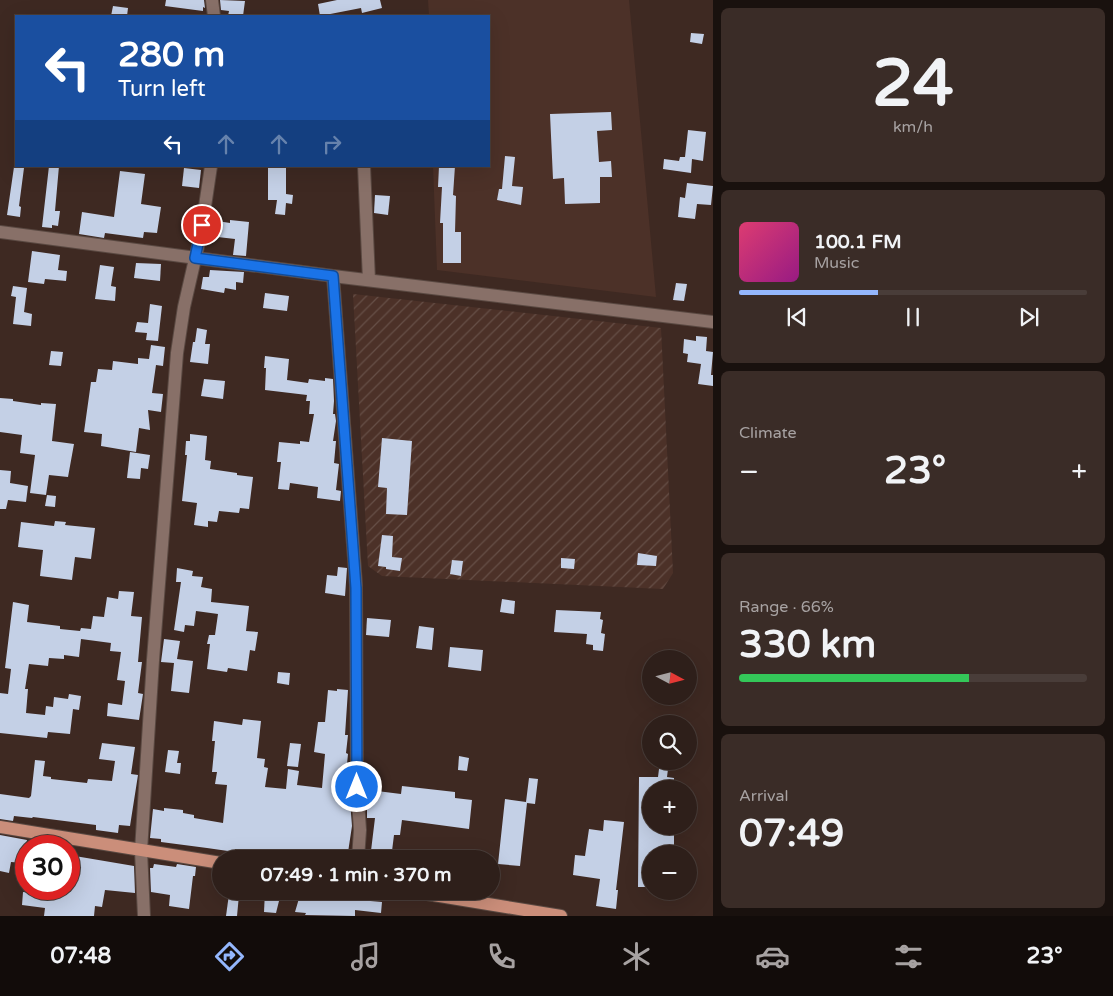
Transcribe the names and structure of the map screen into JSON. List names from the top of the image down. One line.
{"north":"right","page":{"tile":[["24","km/h"],"Climate",["Range · 66%","330 km"],["Arrival","07:49"]],"turn":["280 m","Turn left"],"song":["100.1 FM","Music"],"heat":["−","23°","+"],"map_buttons":["+","−"],"limit":"30","trip":"07:49 · 1 min · 370 m","tabs":["07:48","23°"]}}
